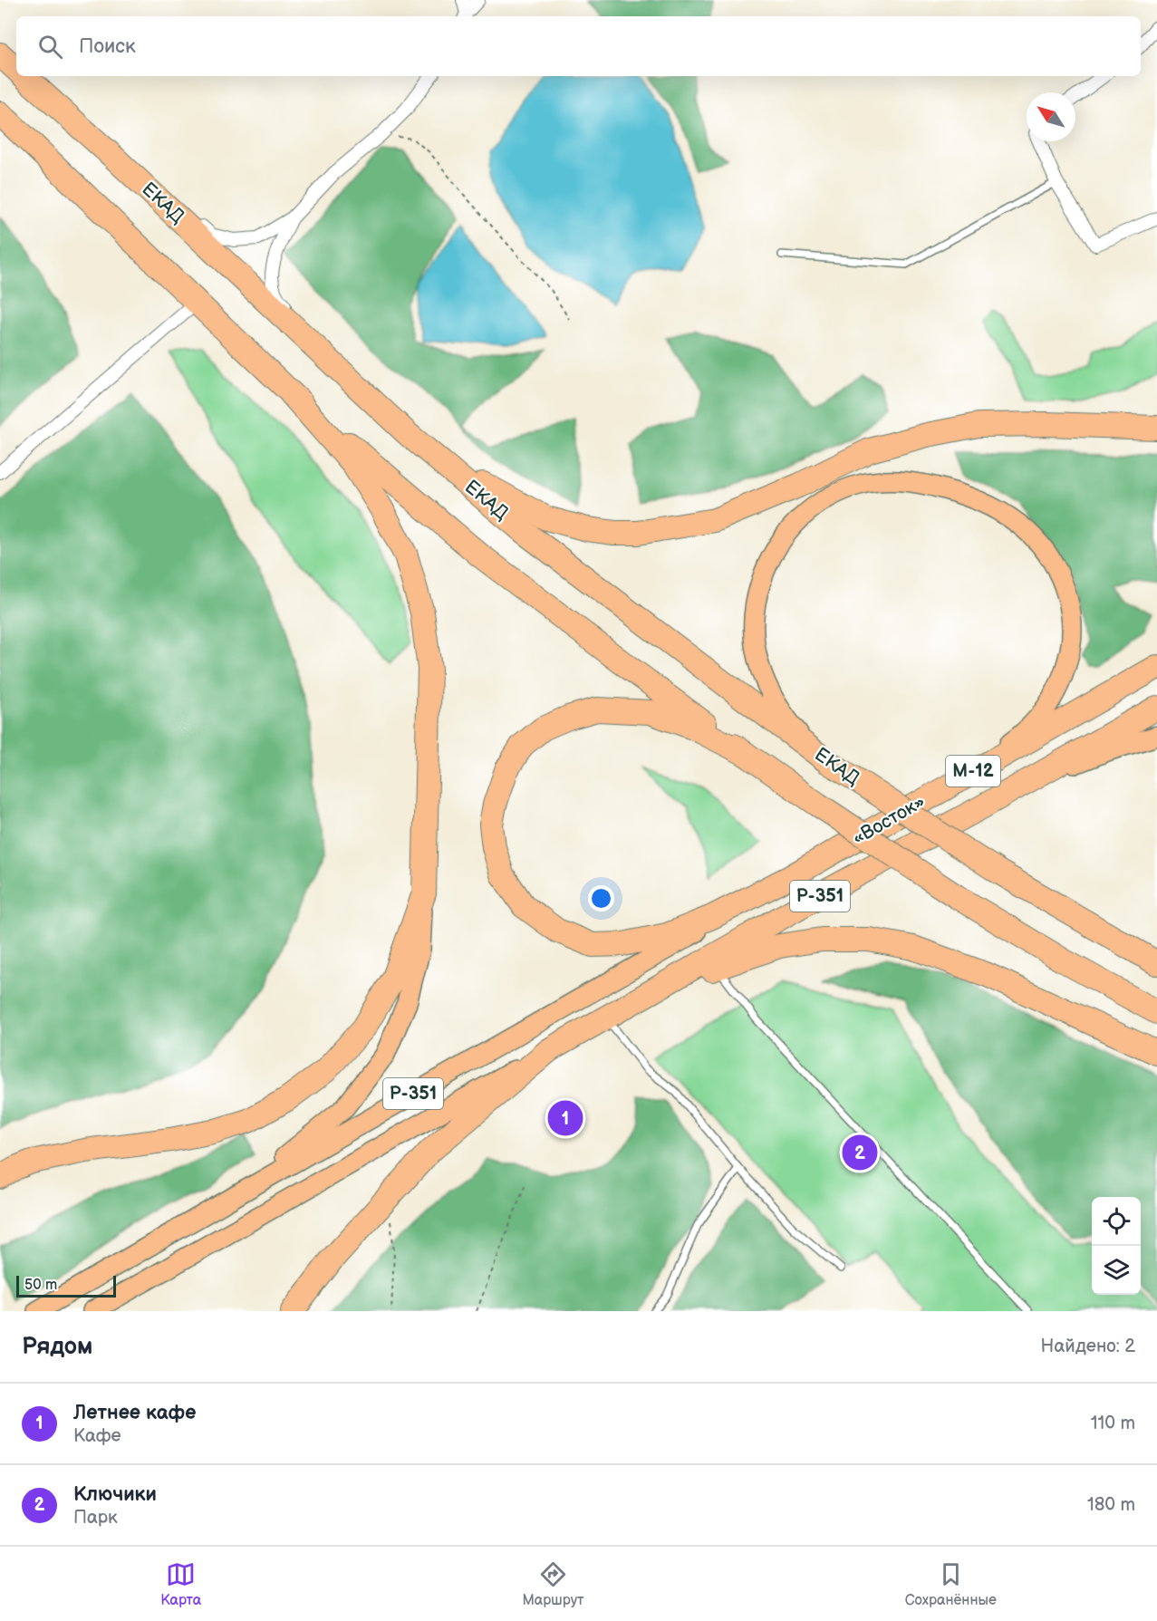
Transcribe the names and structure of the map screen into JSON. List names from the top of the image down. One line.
{"streets":{"highway":["ЕКАД","М-12","«Восток»","Р-351"]},"crossings":[["«Восток»","Р-351"]],"scale_bar":"50 m","north":"top left","page":{"search":"Поиск","pins":["1","2"],"scale":"50 m","heading":["Рядом","Найдено: 2"],"list":[{"mark":"1","name":"Летнее кафе","note":"Кафе","value":"110 m"},{"mark":"2","name":"Ключики","note":"Парк","value":"180 m"}],"nav":["Карта","Маршрут","Сохранённые"]}}
